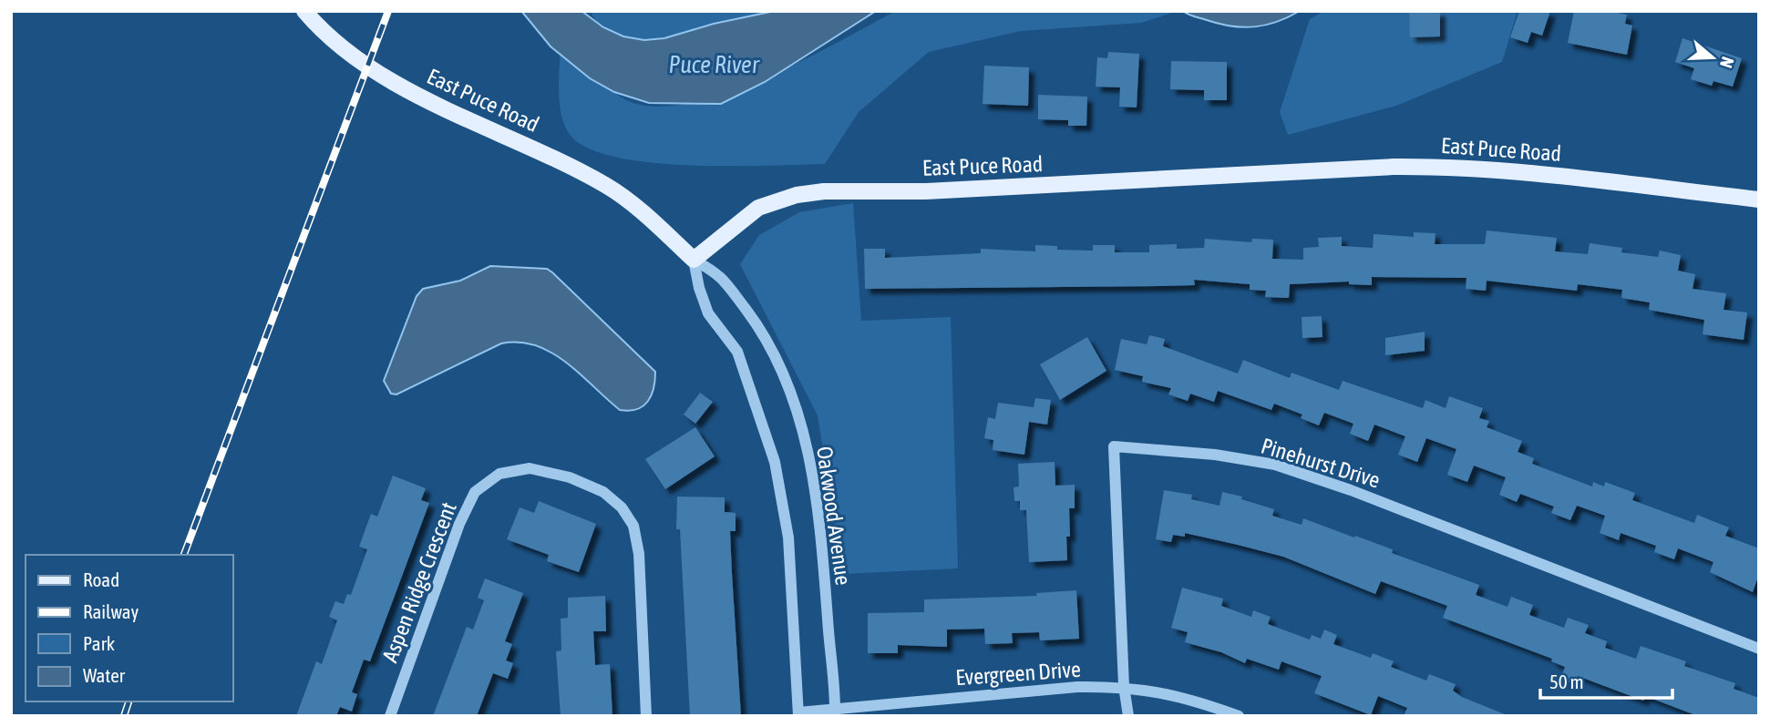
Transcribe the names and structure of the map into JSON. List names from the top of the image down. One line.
{"streets":{"main road":["East Puce Road"],"street":["Pinehurst Drive","Oakwood Avenue","Aspen Ridge Crescent","Evergreen Drive"]},"crossings":[["East Puce Road","Oakwood Avenue"],["Pinehurst Drive","Evergreen Drive"],["Oakwood Avenue","Evergreen Drive"]],"water":["Puce River"],"legend":["Road","Railway","Park","Water"],"scale_bar":"50 m","north":"right"}
